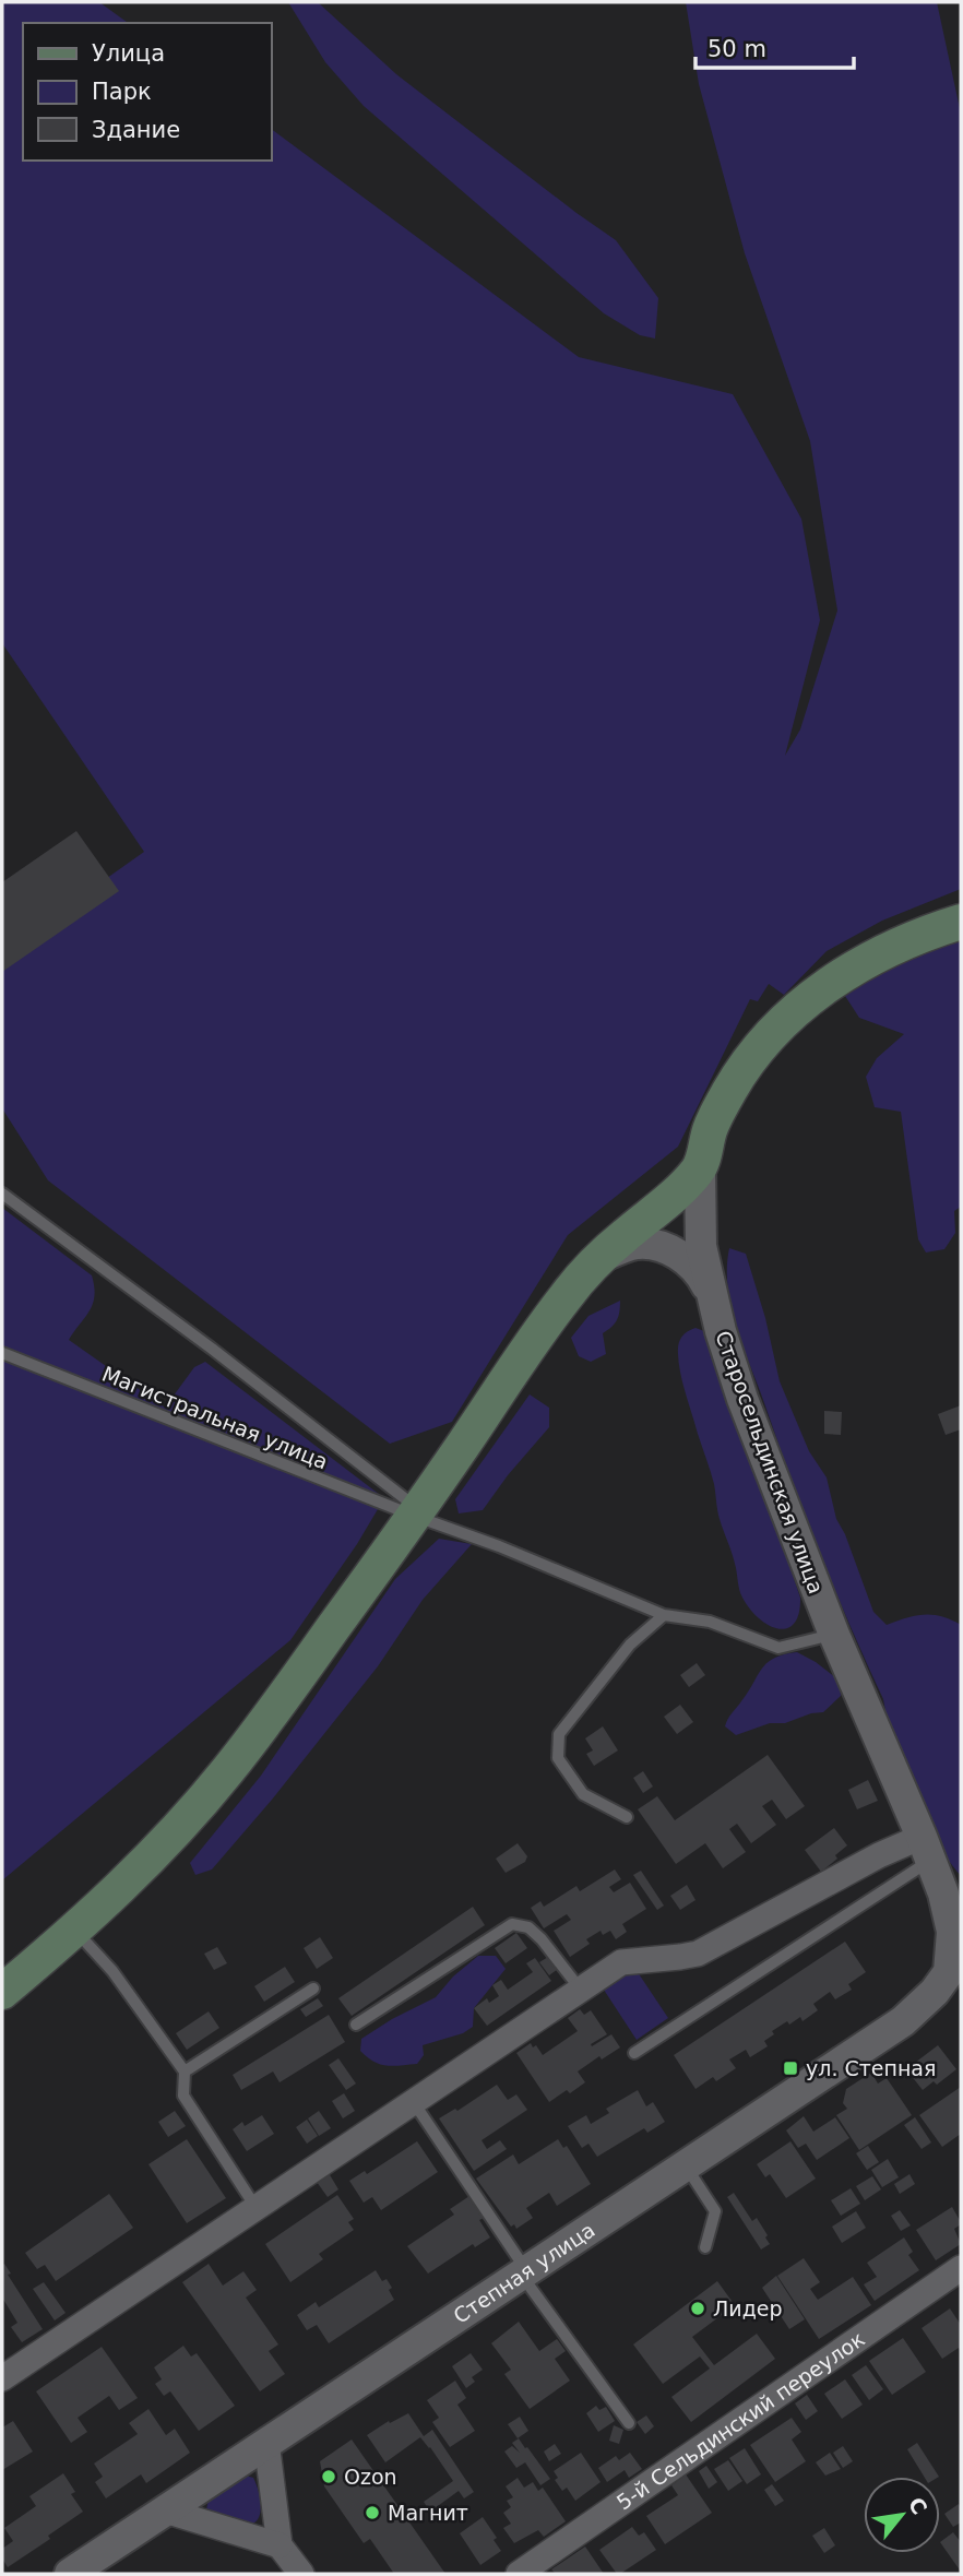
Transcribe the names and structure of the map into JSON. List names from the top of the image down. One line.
{"streets":{"main road":["Старосельдинская улица"],"street":["Степная улица","5-й Сельдинский переулок"],"lane":["Магистральная улица"]},"crossings":[["Магистральная улица","Старосельдинская улица"],["Старосельдинская улица","Степная улица"]],"places":{"transit":["ул. Степная"],"other":["Лидер","Ozon","Магнит"]},"legend":["Улица","Парк","Здание"],"scale_bar":"50 m","north":"top right"}
